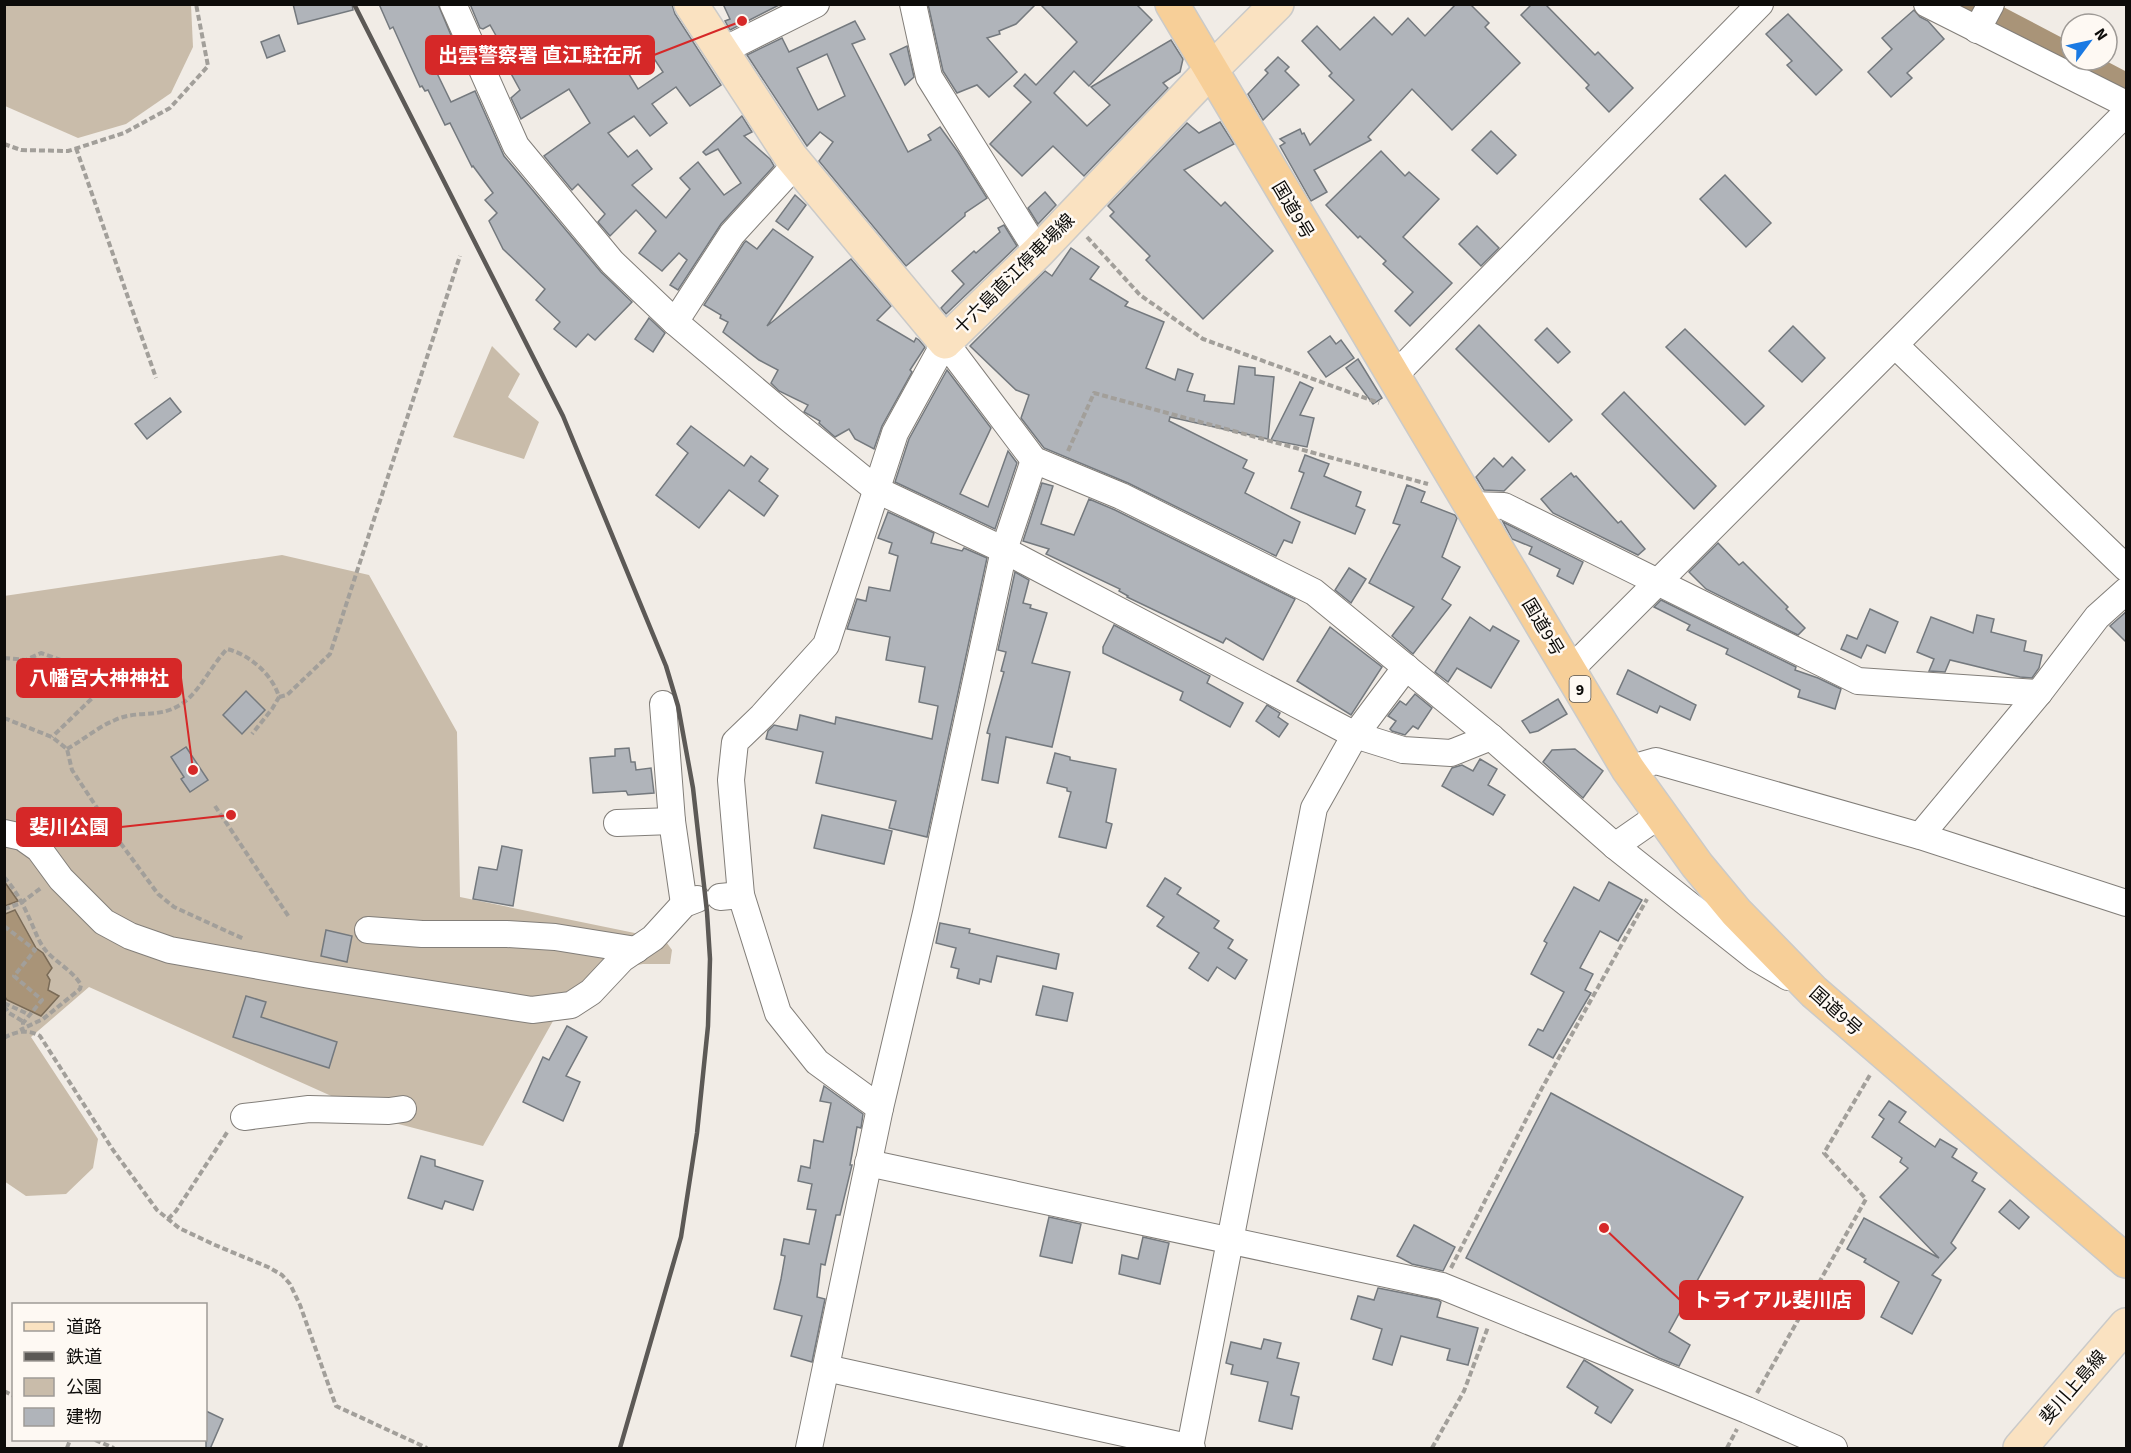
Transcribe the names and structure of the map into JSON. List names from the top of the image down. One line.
{"streets":{"highway":["国道9号","9"],"main road":["十六島直江停車場線","斐川上島線"]},"crossings":[["国道9号","十六島直江停車場線"]],"places":["出雲警察署 直江駐在所","八幡宮大神神社","斐川公園","トライアル斐川店"],"legend":["道路","鉄道","公園","建物"],"north":"top right"}
